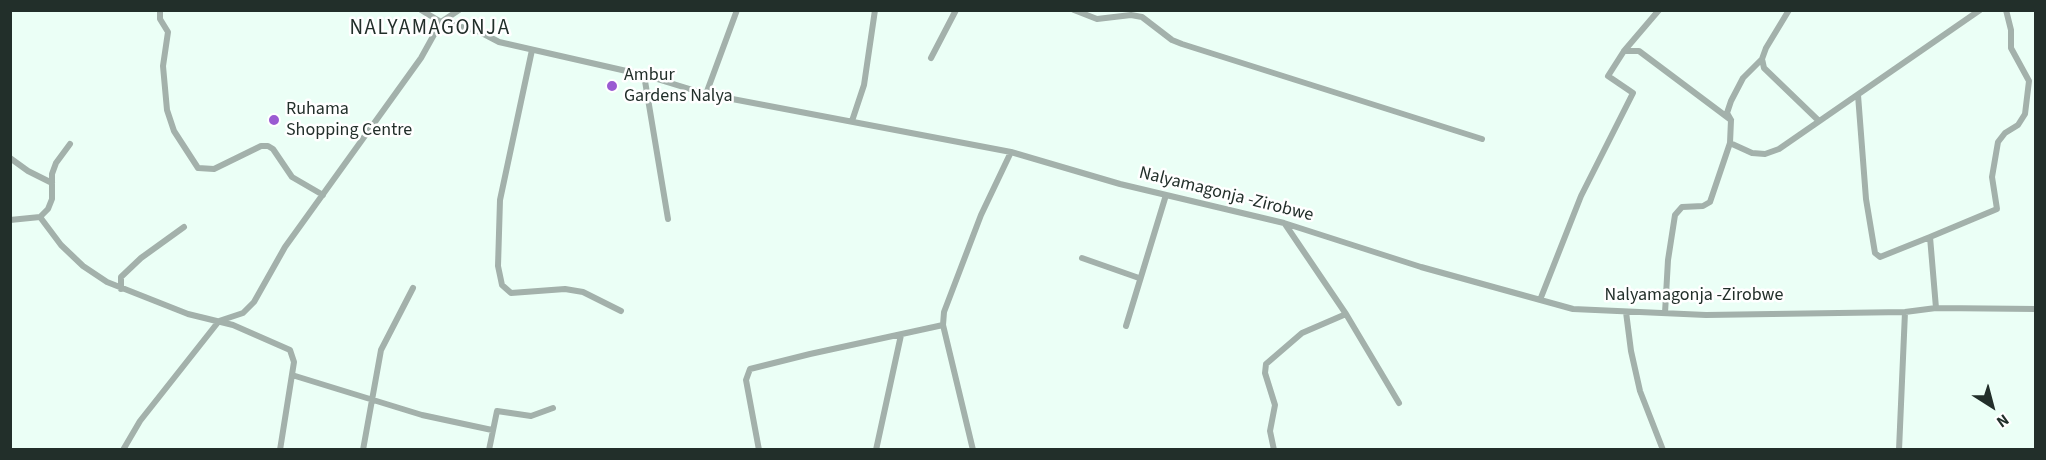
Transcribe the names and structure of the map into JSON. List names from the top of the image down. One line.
{"streets":{"street":["Nalyamagonja -Zirobwe"]},"districts":["NALYAMAGONJA"],"places":["Ambur Gardens Nalya","Ruhama Shopping Centre"],"north":"bottom right"}
